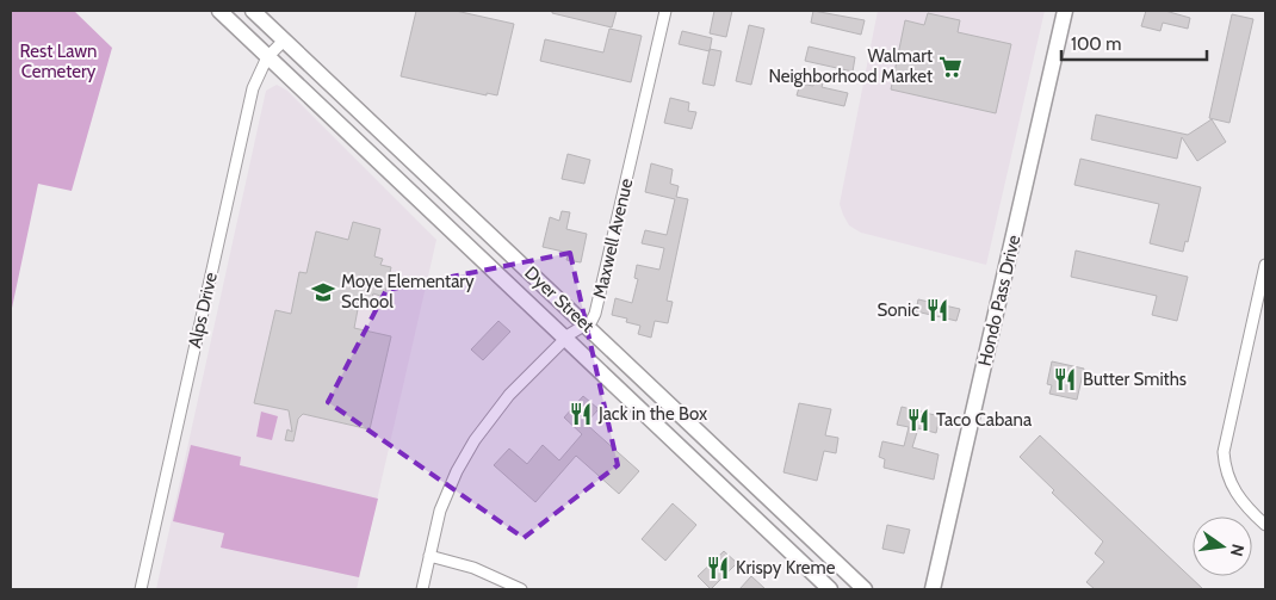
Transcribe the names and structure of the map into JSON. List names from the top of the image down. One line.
{"streets":{"main road":["Dyer Street","Hondo Pass Drive"],"street":["Maxwell Avenue","Alps Drive"]},"crossings":[["Maxwell Avenue","Dyer Street"],["Dyer Street","Alps Drive"]],"parks":["Rest Lawn Cemetery"],"places":{"supermarket":["Walmart Neighborhood Market"],"school or university":["Moye Elementary School"],"restaurant":["Sonic","Butter Smiths","Jack in the Box","Taco Cabana","Krispy Kreme"]},"scale_bar":"100 m","north":"right"}
